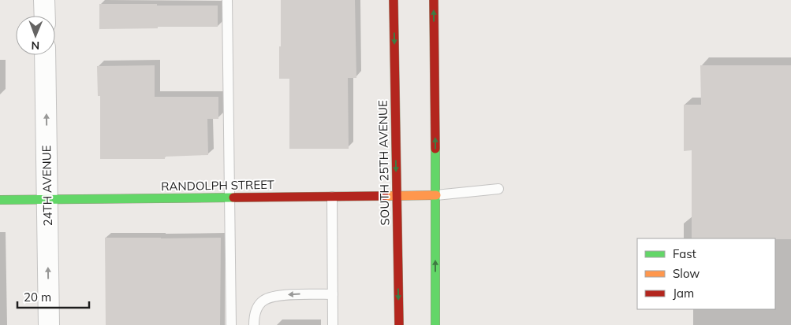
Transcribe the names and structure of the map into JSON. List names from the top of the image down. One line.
{"streets":{"main road":["SOUTH 25TH AVENUE","RANDOLPH STREET"],"street":["24TH AVENUE"]},"crossings":[["SOUTH 25TH AVENUE","RANDOLPH STREET"],["24TH AVENUE","RANDOLPH STREET"]],"one_way":["24TH AVENUE"],"legend":["Fast","Slow","Jam"],"scale_bar":"20 m","north":"bottom"}
